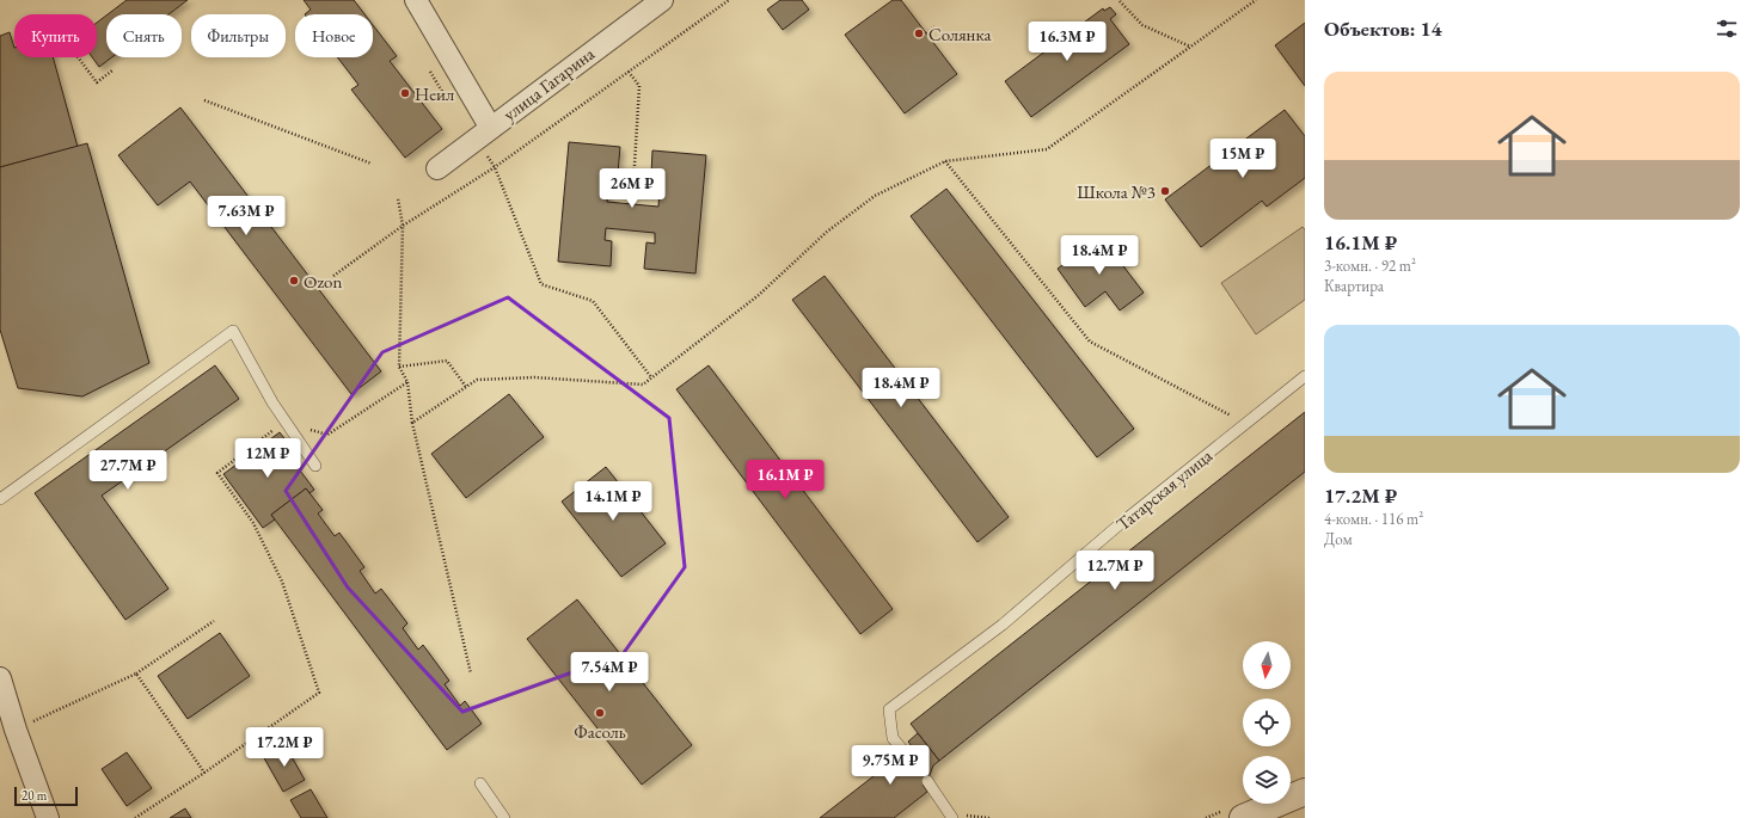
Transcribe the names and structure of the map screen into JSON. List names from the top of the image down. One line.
{"streets":{"street":["улица Гагарина"],"lane":["Татарская улица"]},"places":["Солянка","Неил","Школа №3","Ozon","Фасоль"],"scale_bar":"20 m","north":"bottom","page":{"heading":"Объектов: 14","chip":["Купить","Снять","Фильтры","Новое"],"price":["16.3M ₽","15M ₽","26M ₽","7.63M ₽","18.4M ₽","18.4M ₽","12M ₽","27.7M ₽","16.1M ₽","14.1M ₽","12.7M ₽","7.54M ₽","17.2M ₽","9.75M ₽"],"list":[{"name":"16.1M ₽","note":"3-комн. · 92 m² · Квартира"},{"name":"17.2M ₽","note":"4-комн. · 116 m² · Дом"}],"scale":"20 m"}}
